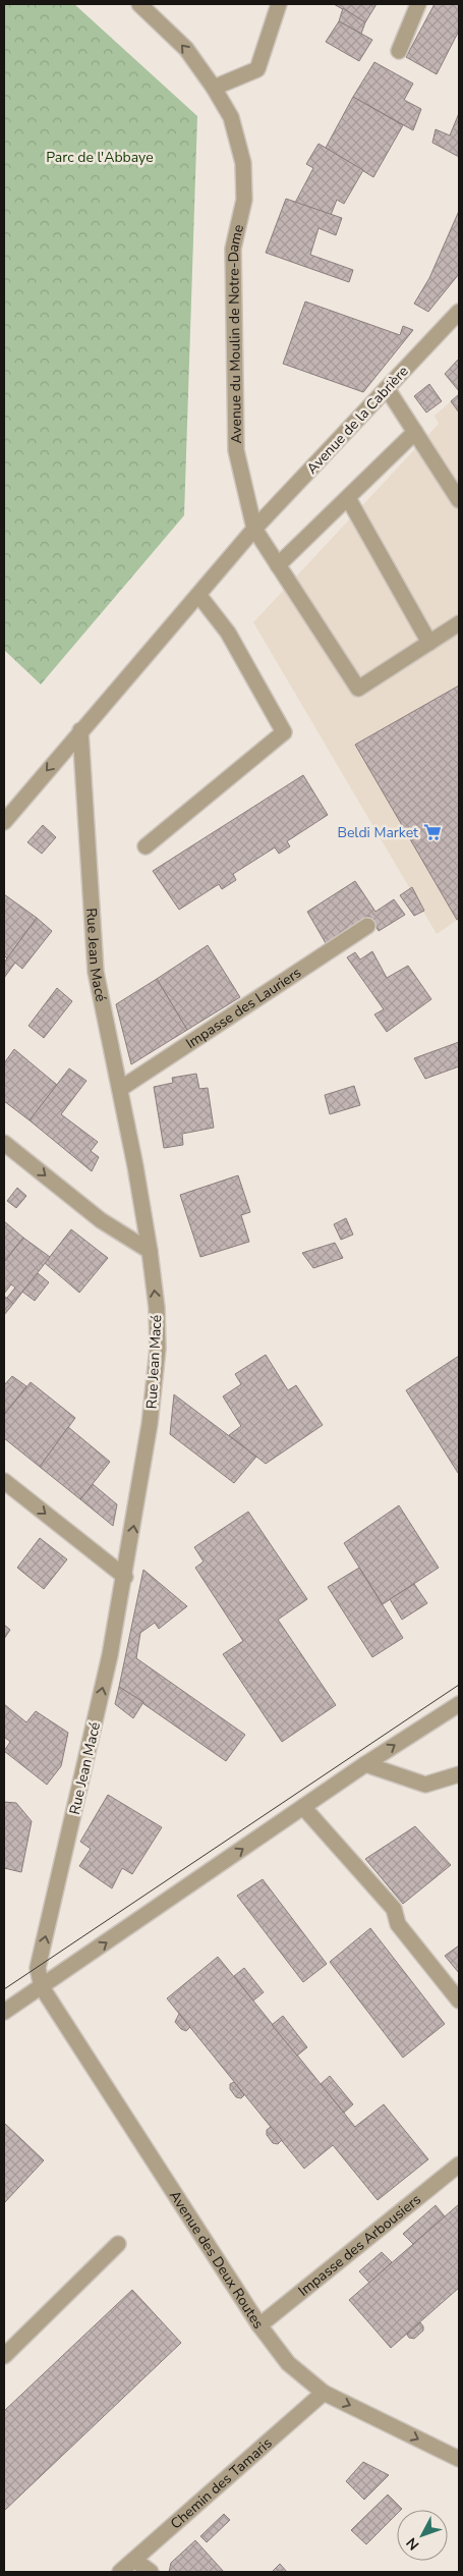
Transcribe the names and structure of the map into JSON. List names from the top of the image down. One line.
{"streets":{"street":["Avenue du Moulin de Notre-Dame","Avenue de la Cabrière","Rue Jean Macé","Impasse des Lauriers","Impasse des Arbousiers","Avenue des Deux Routes","Chemin des Tamaris"]},"crossings":[["Avenue du Moulin de Notre-Dame","Avenue de la Cabrière"],["Rue Jean Macé","Impasse des Lauriers"],["Rue Jean Macé","Avenue des Deux Routes"],["Impasse des Arbousiers","Avenue des Deux Routes"],["Avenue des Deux Routes","Chemin des Tamaris"]],"one_way":["Rue Jean Macé"],"parks":["Parc de l'Abbaye"],"places":{"supermarket":["Beldi Market"]},"north":"bottom left"}
